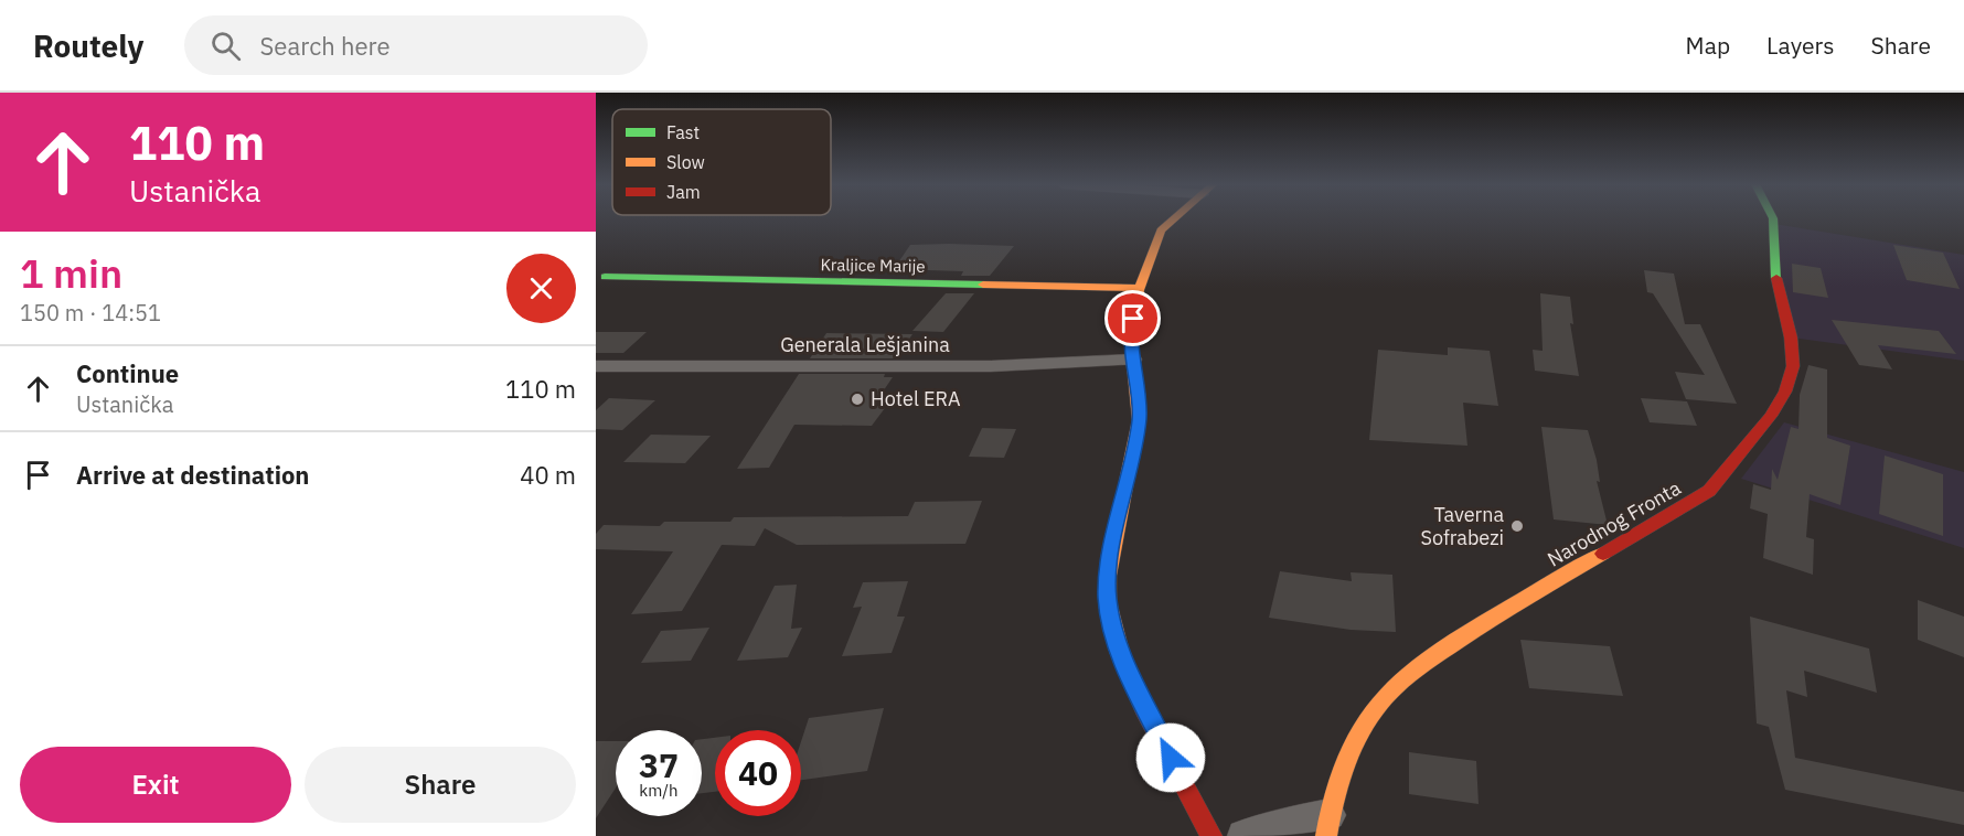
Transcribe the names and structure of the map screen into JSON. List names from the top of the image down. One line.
{"streets":{"street":["Kraljice Marije","Generala Lešjanina","Narodnog Fronta"]},"places":["Hotel ERA","Taverna Sofrabezi"],"legend":["Fast","Slow","Jam"],"page":{"header":"Routely","search":"Search here","nav":["Map","Layers","Share"],"turn":["110 m","Ustanička"],"heading":["1 min","150 m · 14:51"],"list":[{"name":"Continue","note":"Ustanička","value":"110 m"},{"name":"Arrive at destination","value":"40 m"}],"speed":"37 km/h","limit":"40","buttons":["Exit","Share"]}}
